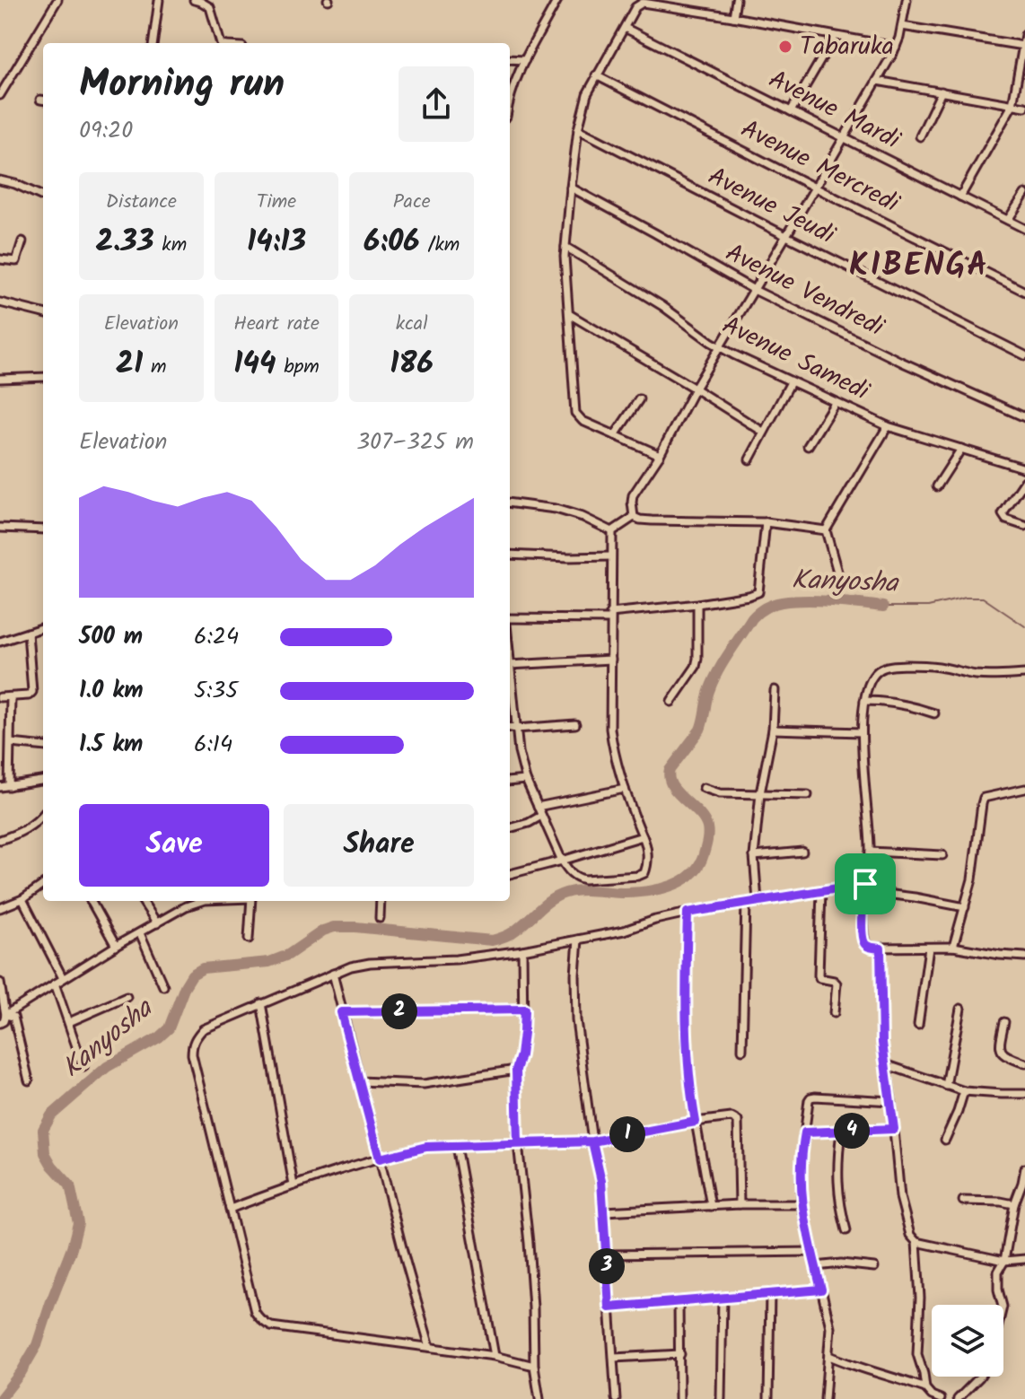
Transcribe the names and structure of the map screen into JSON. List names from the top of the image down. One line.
{"streets":{"street":["Avenue Mardi","Avenue Mercredi","Avenue Jeudi","Avenue Vendredi","Avenue Samedi"]},"districts":["KIBENGA"],"water":["Kanyosha"],"places":["Tabaruka"],"page":{"heading":["Morning run","09:20"],"stats":[["Distance","2.33 km"],["Time","14:13"],["Pace","6:06 /km"],["Elevation","21 m"],["Heart rate","144 bpm"],["kcal","186"]],"chart":["Elevation","307–325 m"],"list":[{"name":"500 m","note":"6:24"},{"name":"1.0 km","note":"5:35"},{"name":"1.5 km","note":"6:14"}],"buttons":["Save","Share"],"pins":["2","4","1","3"]}}
